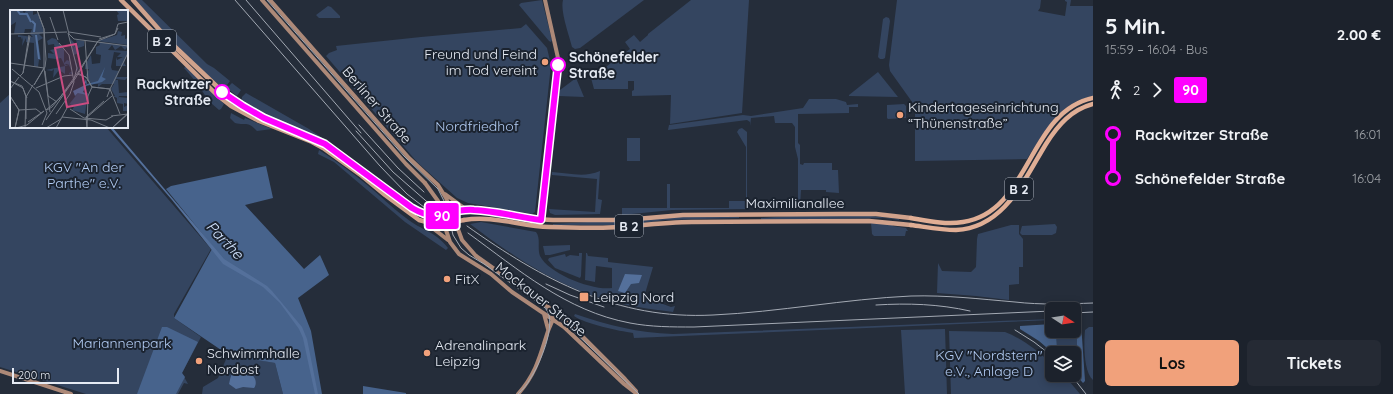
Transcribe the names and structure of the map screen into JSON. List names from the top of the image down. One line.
{"streets":{"highway":["B 2","Maximilianallee"],"main road":["Berliner Straße","Mockauer Straße"]},"crossings":[["B 2","Berliner Straße"],["B 2","Maximilianallee"],["B 2","Mockauer Straße"],["Berliner Straße","Maximilianallee"],["Berliner Straße","Mockauer Straße"],["Maximilianallee","Mockauer Straße"]],"water":["Parthe"],"parks":["Nordfriedhof","KGV \"An der Parthe\" e.V.","Mariannenpark","KGV \"Nordstern\" e.V., Anlage D"],"places":{"other":["Freund und Feind im Tod vereint","Schönefelder Straße","Rackwitzer Straße","Kindertageseinrichtung “Thünenstraße”","FitX","Adrenalinpark Leipzig","Schwimmhalle Nordost"],"transit":["Leipzig Nord"]},"lines":["bus line 90"],"scale_bar":"200 m","north":"right","page":{"on_map":"90","heading":["5 Min.","15:59 – 16:04 · Bus","2.00 €"],"legs":["2","90"],"list":[{"name":"Rackwitzer Straße","value":"16:01"},{"name":"Schönefelder Straße","value":"16:04"}],"buttons":["Los","Tickets"],"scale":"200 m"}}
